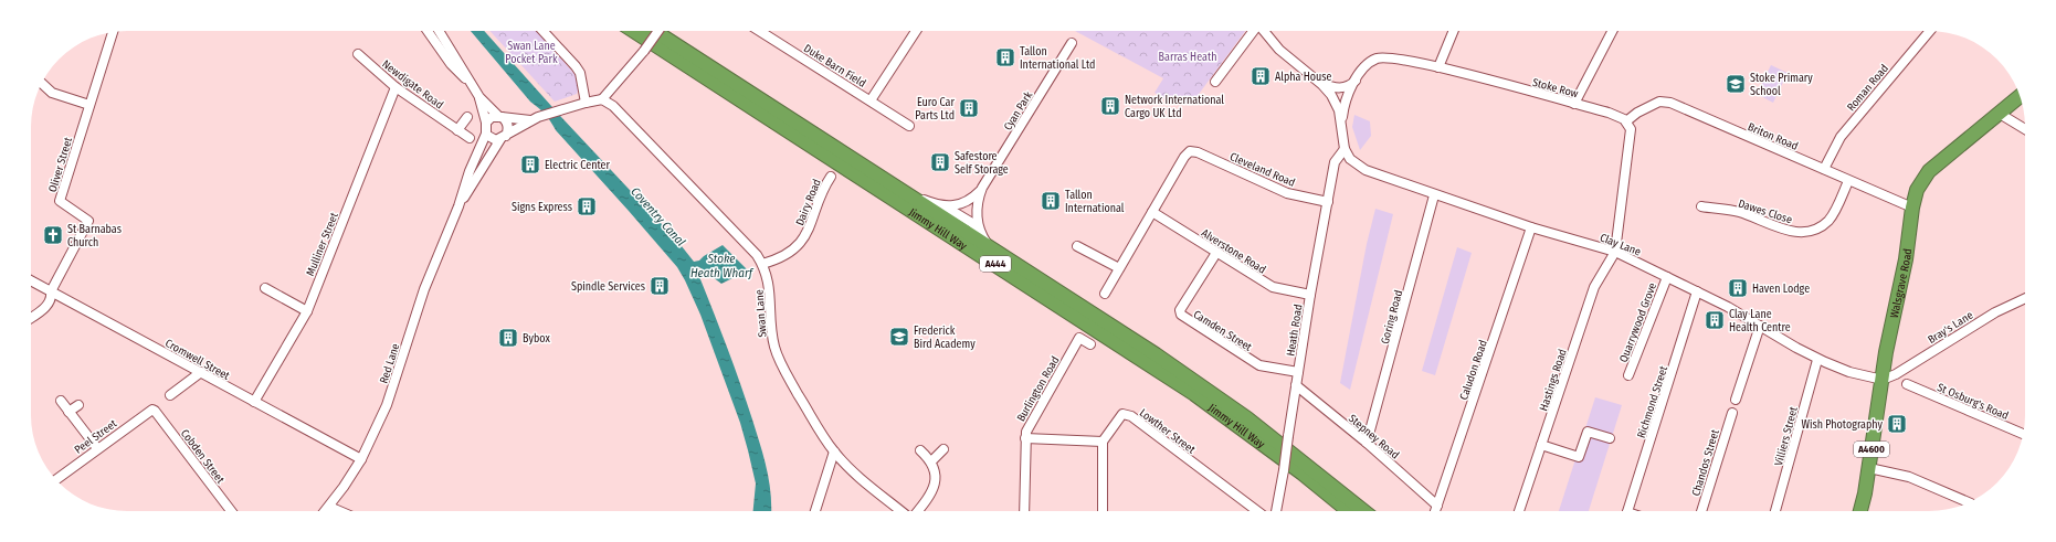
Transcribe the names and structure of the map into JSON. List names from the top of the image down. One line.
{"streets":{"highway":["Jimmy Hill Way","A444","Walsgrave Road","A4600"],"street":["Duke Barn Field","Newdigate Road","Stoke Row","Roman Road","Cyan Park","Briton Road","Oliver Street","Cleveland Road","Dairy Road","Dawes Close","Mulliner Street","Clay Lane","Alverstone Road","Swan Lane","Goring Road","Quarrywood Grove","Bray's Lane","Camden Street","Heath Road","Cromwell Street","Red Lane","Caludon Road","Hastings Road","Burlington Road","St Osburg's Road","Richmond Street","Lowther Street","Peel Street","Stepney Road","Villiers Street","Cobden Street","Chandos Street"]},"crossings":[["Newdigate Road","Mulliner Street"],["Stoke Row","Briton Road"],["Roman Road","Briton Road"],["Cyan Park","Jimmy Hill Way"],["Briton Road","Dawes Close"],["Briton Road","Walsgrave Road"],["Oliver Street","Cromwell Street"],["Cleveland Road","Alverstone Road"],["Cleveland Road","Heath Road"],["Dairy Road","Swan Lane"],["Mulliner Street","Cromwell Street"],["Clay Lane","Walsgrave Road"],["Clay Lane","Goring Road"],["Clay Lane","Quarrywood Grove"],["Clay Lane","Bray's Lane"],["Clay Lane","Heath Road"],["Clay Lane","Caludon Road"],["Clay Lane","Hastings Road"],["Clay Lane","Richmond Street"],["Clay Lane","Villiers Street"],["Alverstone Road","Camden Street"],["Alverstone Road","Heath Road"],["Walsgrave Road","Bray's Lane"],["Goring Road","Stepney Road"],["Camden Street","Heath Road"],["Heath Road","Stepney Road"],["Cromwell Street","Red Lane"],["Peel Street","Cobden Street"]],"water":["Coventry Canal","Stoke Heath Wharf"],"parks":["Swan Lane Pocket Park","Barras Heath"],"places":{"building":["Tallon International Ltd","Alpha House","Network International Cargo UK Ltd","Euro Car Parts Ltd","Safestore Self Storage","Electric Center","Tallon International","Signs Express","Spindle Services","Haven Lodge","Clay Lane Health Centre","Bybox","Wish Photography"],"school or university":["Stoke Primary School","Frederick Bird Academy"],"church":["St Barnabas Church"]}}
